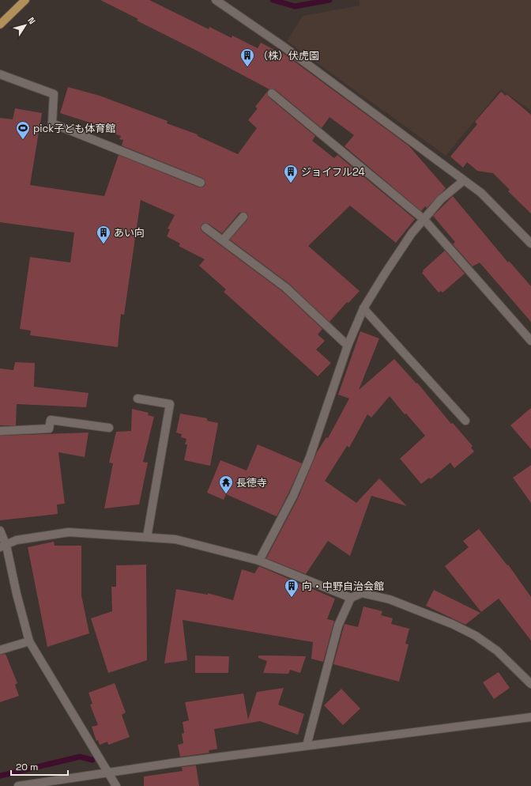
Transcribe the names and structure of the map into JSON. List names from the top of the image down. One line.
{"places":{"building":["（株）伏虎園","ジョイフル24","あい向","向・中野自治会館"],"sports":["pick子ども体育館"],"temple":["長徳寺"]},"scale_bar":"20 m","north":"top right"}
